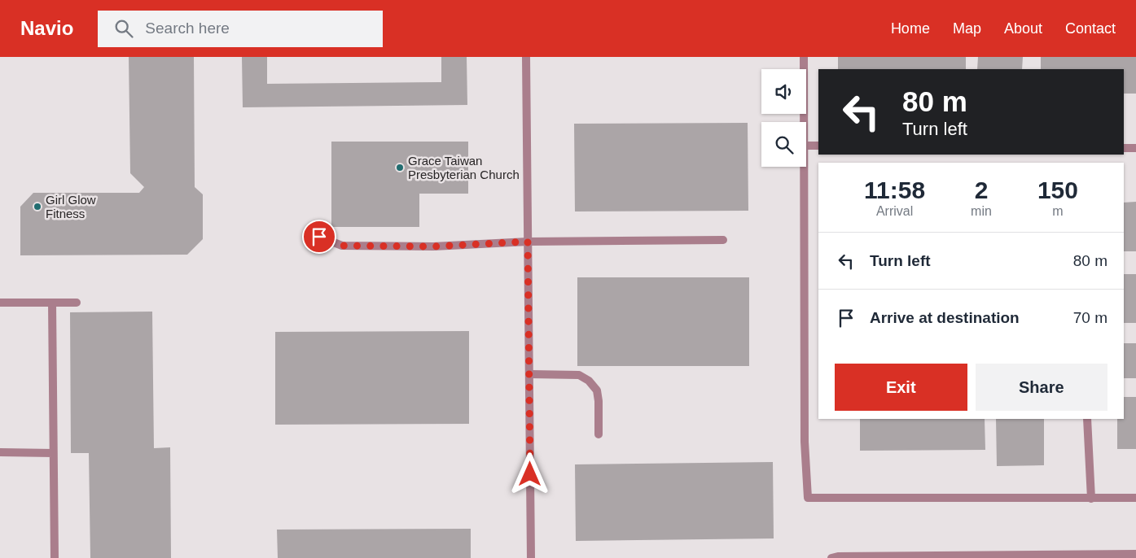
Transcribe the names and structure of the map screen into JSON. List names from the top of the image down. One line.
{"places":["Grace Taiwan Presbyterian Church","Girl Glow Fitness"],"page":{"header":"Navio","search":"Search here","nav":["Home","Map","About","Contact"],"turn":["80 m","Turn left"],"eta":["11:58","Arrival","2","min","150","m"],"list":[{"name":"Turn left","value":"80 m"},{"name":"Arrive at destination","value":"70 m"}],"buttons":["Exit","Share"]}}
